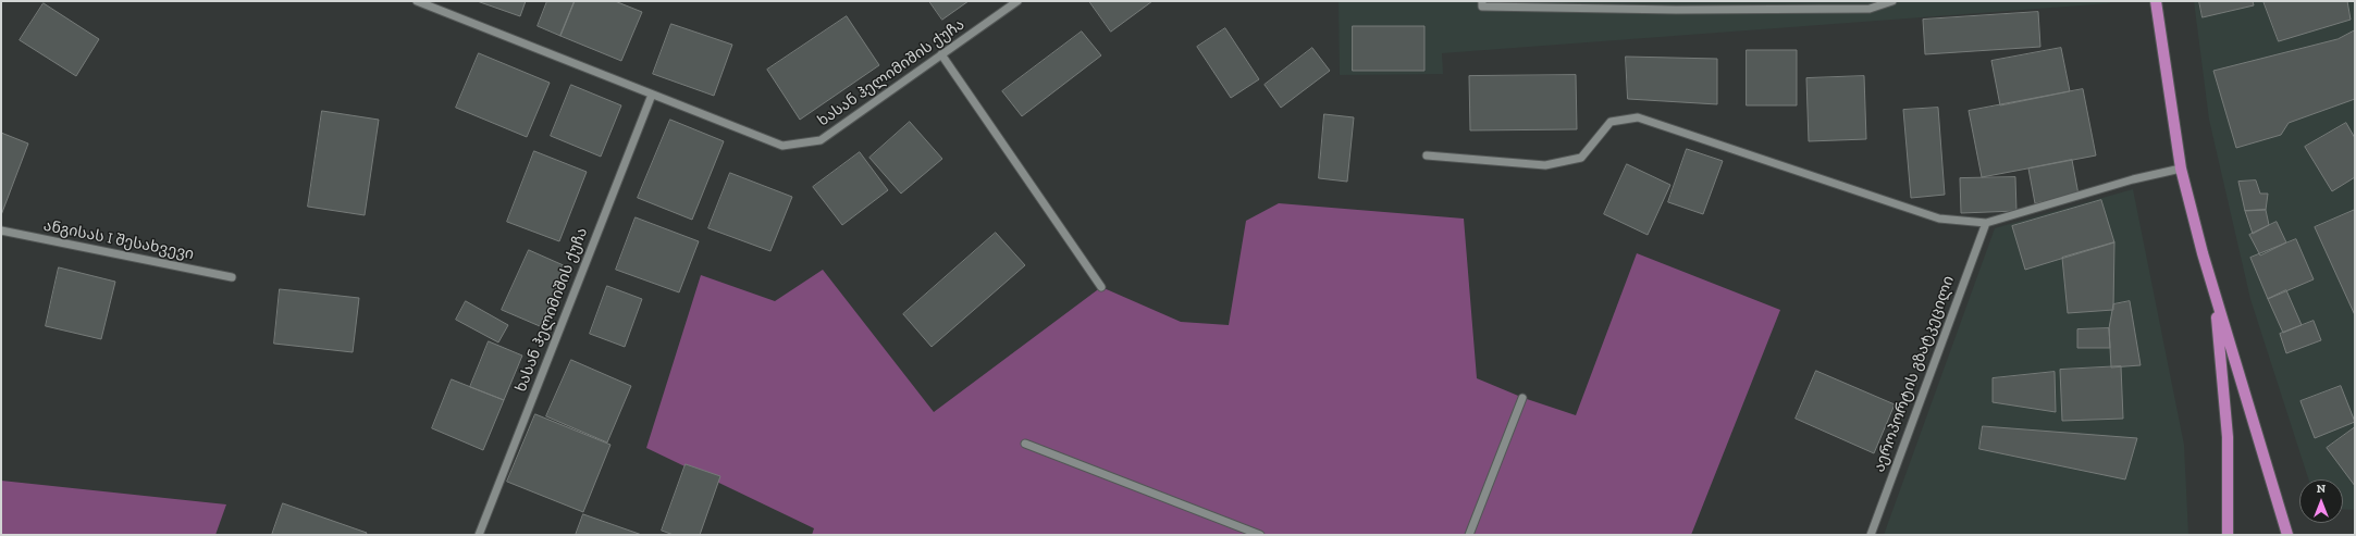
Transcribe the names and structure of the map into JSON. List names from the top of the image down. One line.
{"streets":{"street":["ხასან ჰელიმიშის ქუჩა","ანგისას I შესახვევი","აეროპორტის გზატკეცილი"]},"north":"top"}
